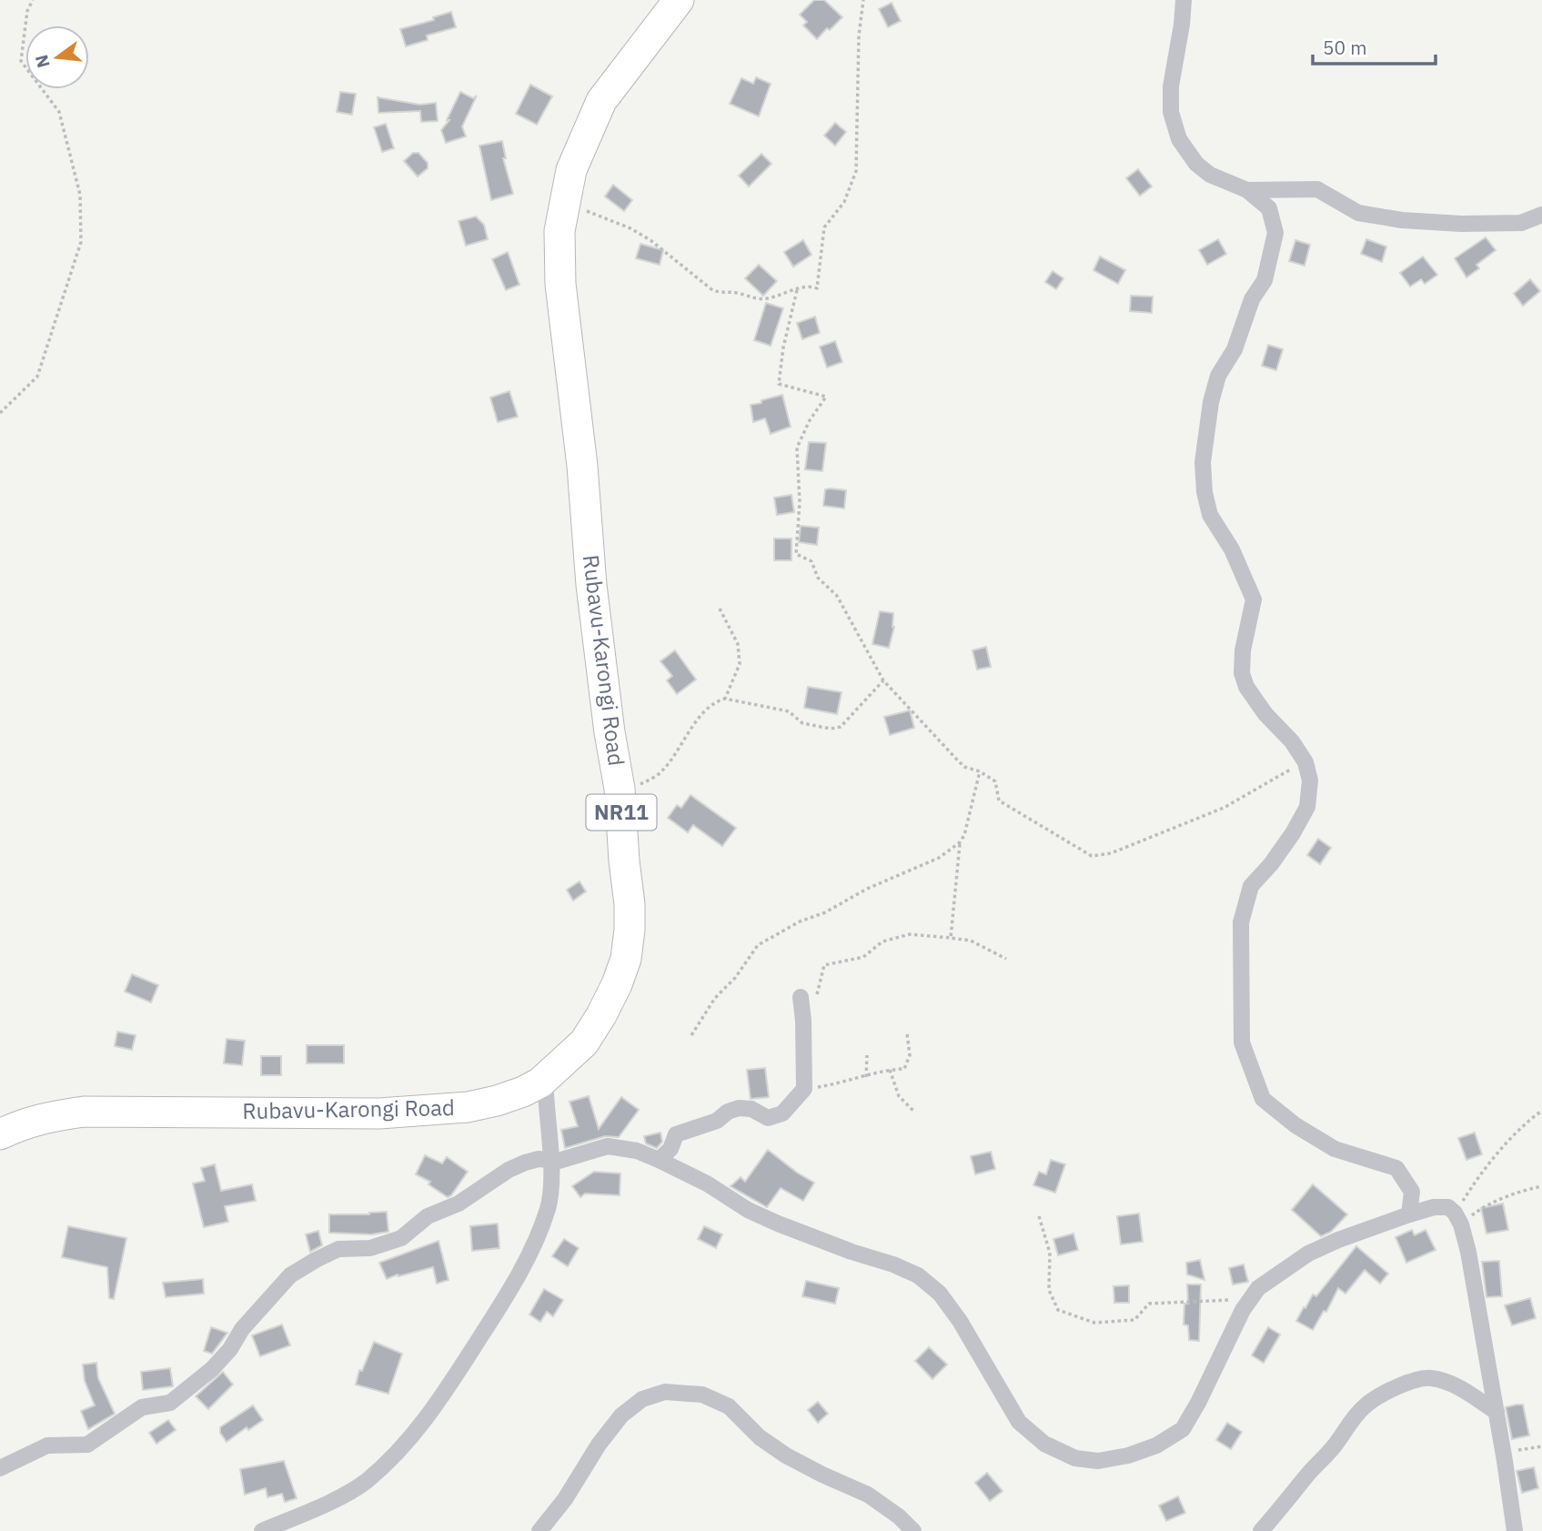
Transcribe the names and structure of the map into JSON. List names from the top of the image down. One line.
{"streets":{"highway":["Rubavu-Karongi Road","NR11"]},"scale_bar":"50 m","north":"left"}
